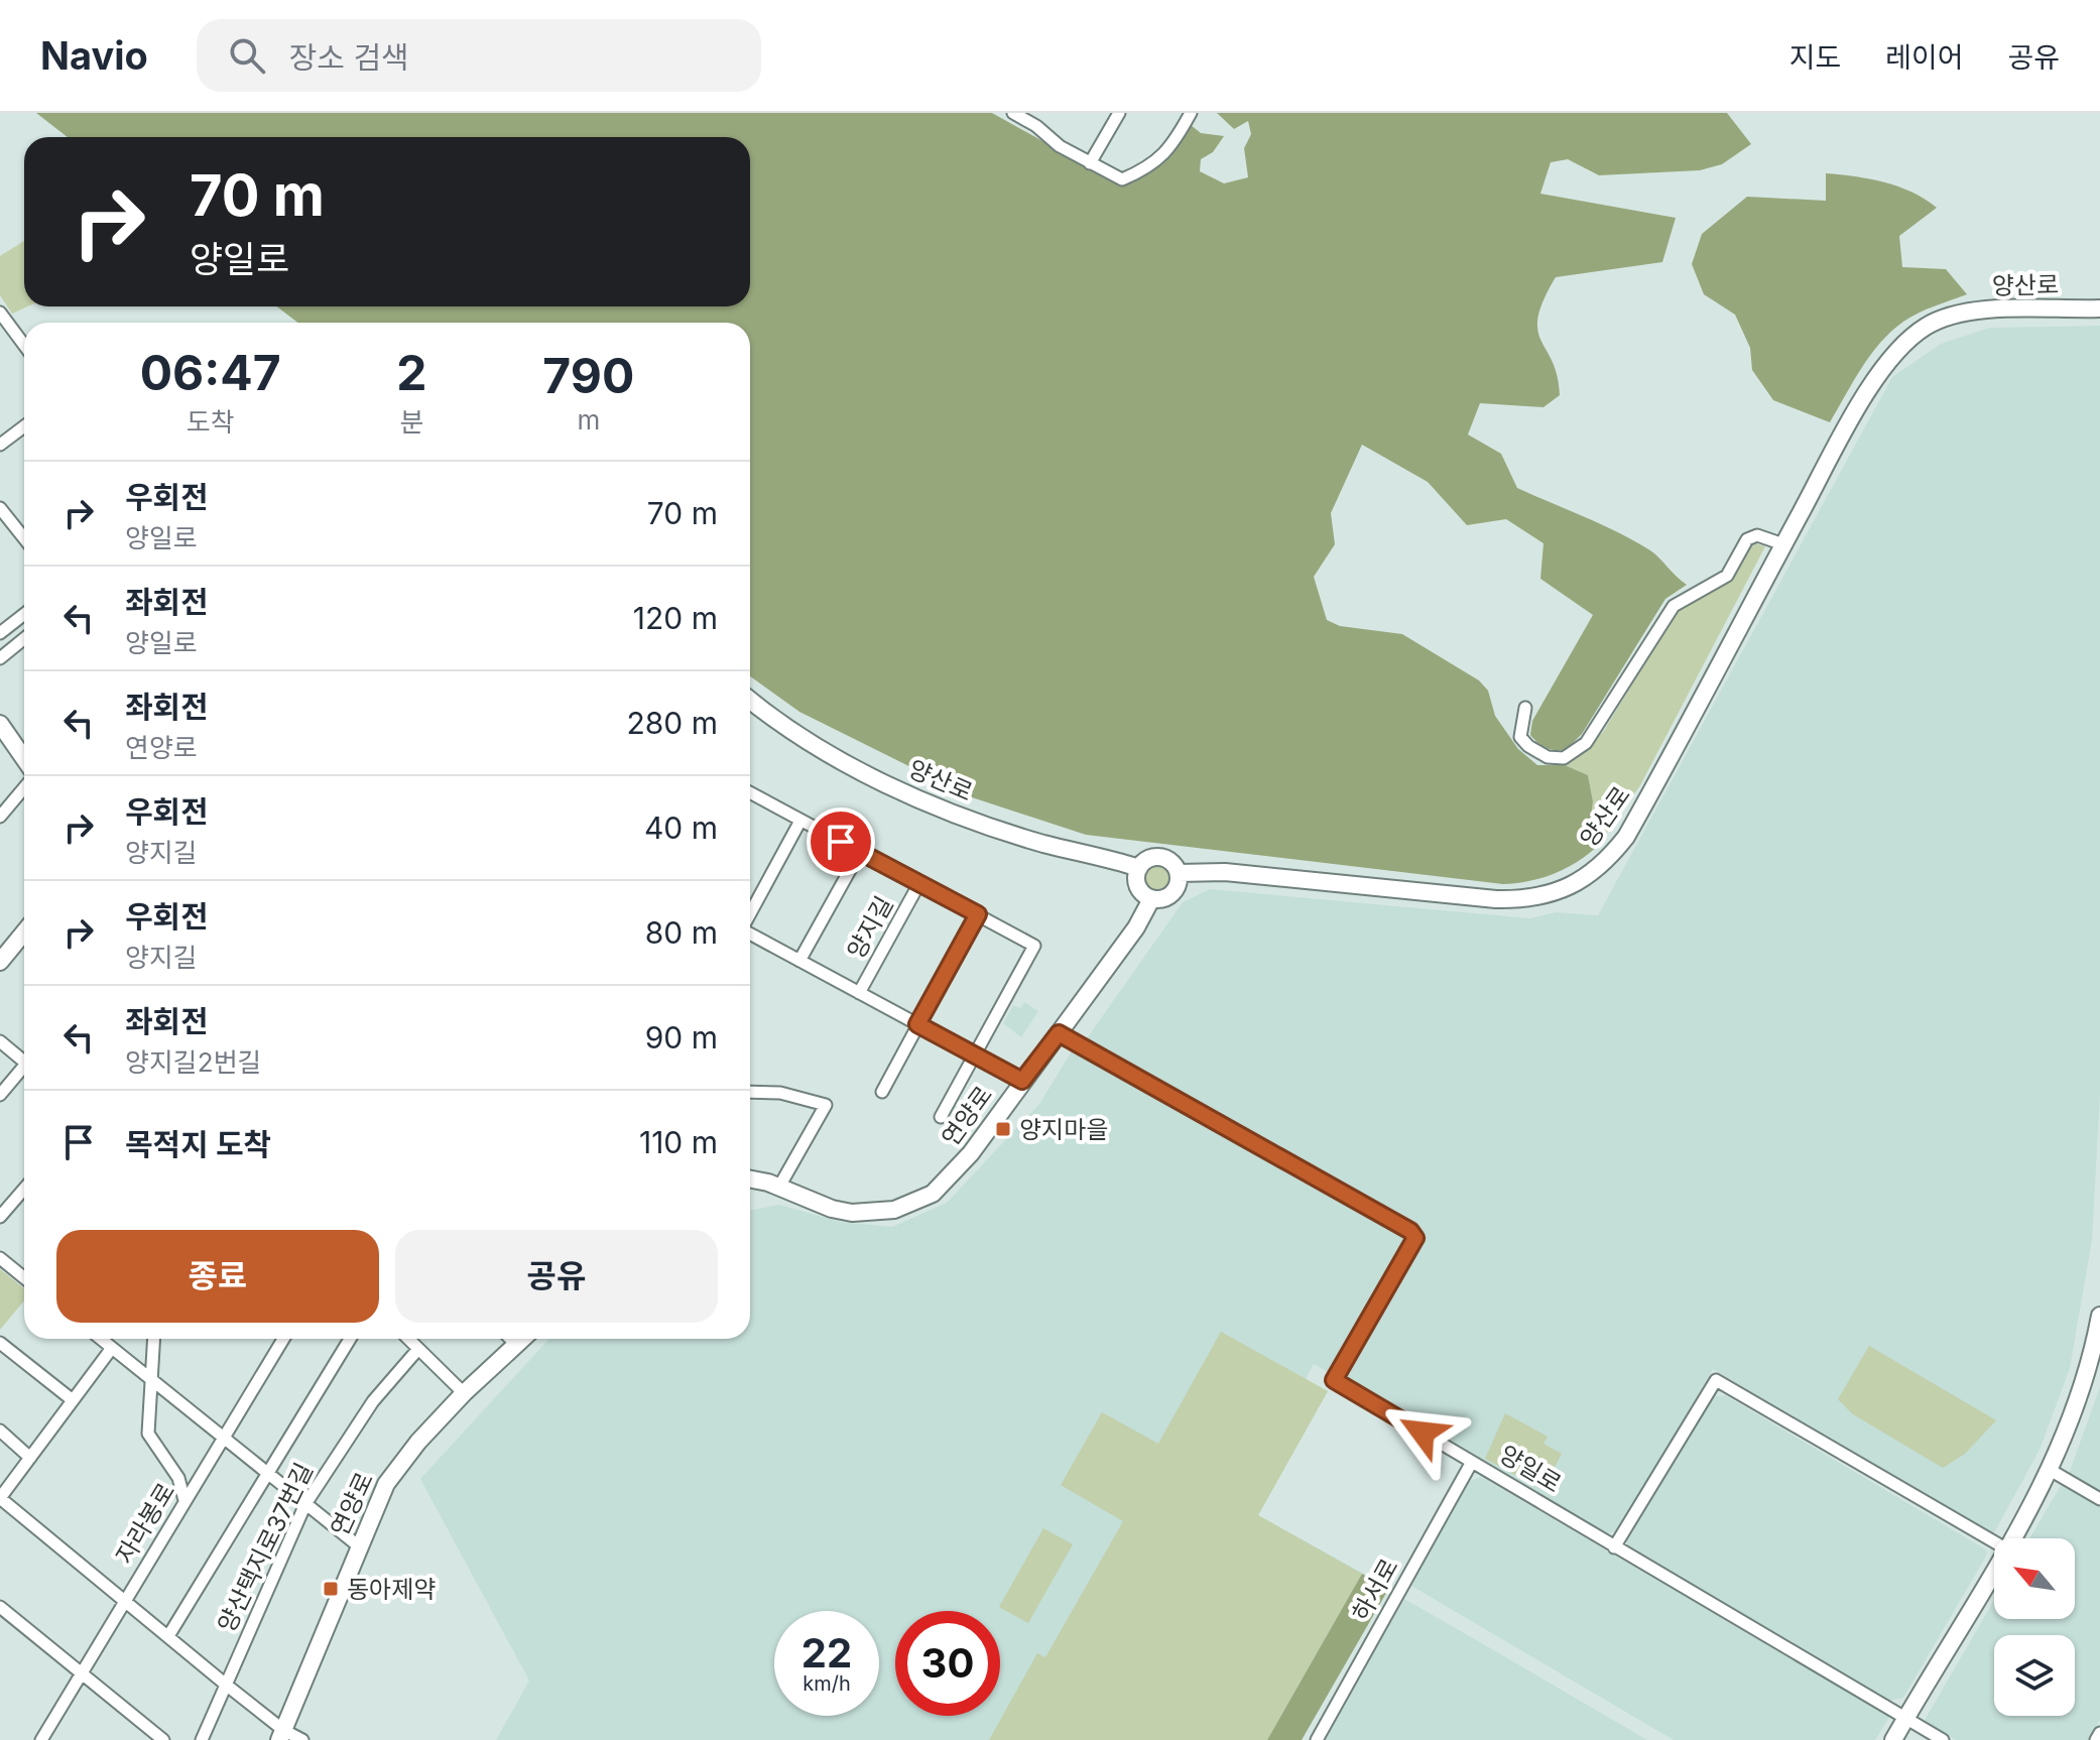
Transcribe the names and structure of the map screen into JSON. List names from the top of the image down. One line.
{"streets":{"street":["양산로","양지길","연양로","양일로","자라봉로","양산택지로37번길","하서로"]},"crossings":[["양산로","연양로"],["양지길","연양로"],["연양로","양일로"],["양일로","하서로"]],"places":{"transit":["양지마을","동아제약"]},"north":"top left","page":{"header":"Navio","search":"장소 검색","nav":["지도","레이어","공유"],"turn":["70 m","양일로"],"eta":["06:47","도착","2","분","790","m"],"list":[{"name":"우회전","note":"양일로","value":"70 m"},{"name":"좌회전","note":"양일로","value":"120 m"},{"name":"좌회전","note":"연양로","value":"280 m"},{"name":"우회전","note":"양지길","value":"40 m"},{"name":"우회전","note":"양지길","value":"80 m"},{"name":"좌회전","note":"양지길2번길","value":"90 m"},{"name":"목적지 도착","value":"110 m"}],"buttons":["종료","공유"],"speed":"22 km/h","limit":"30"}}
